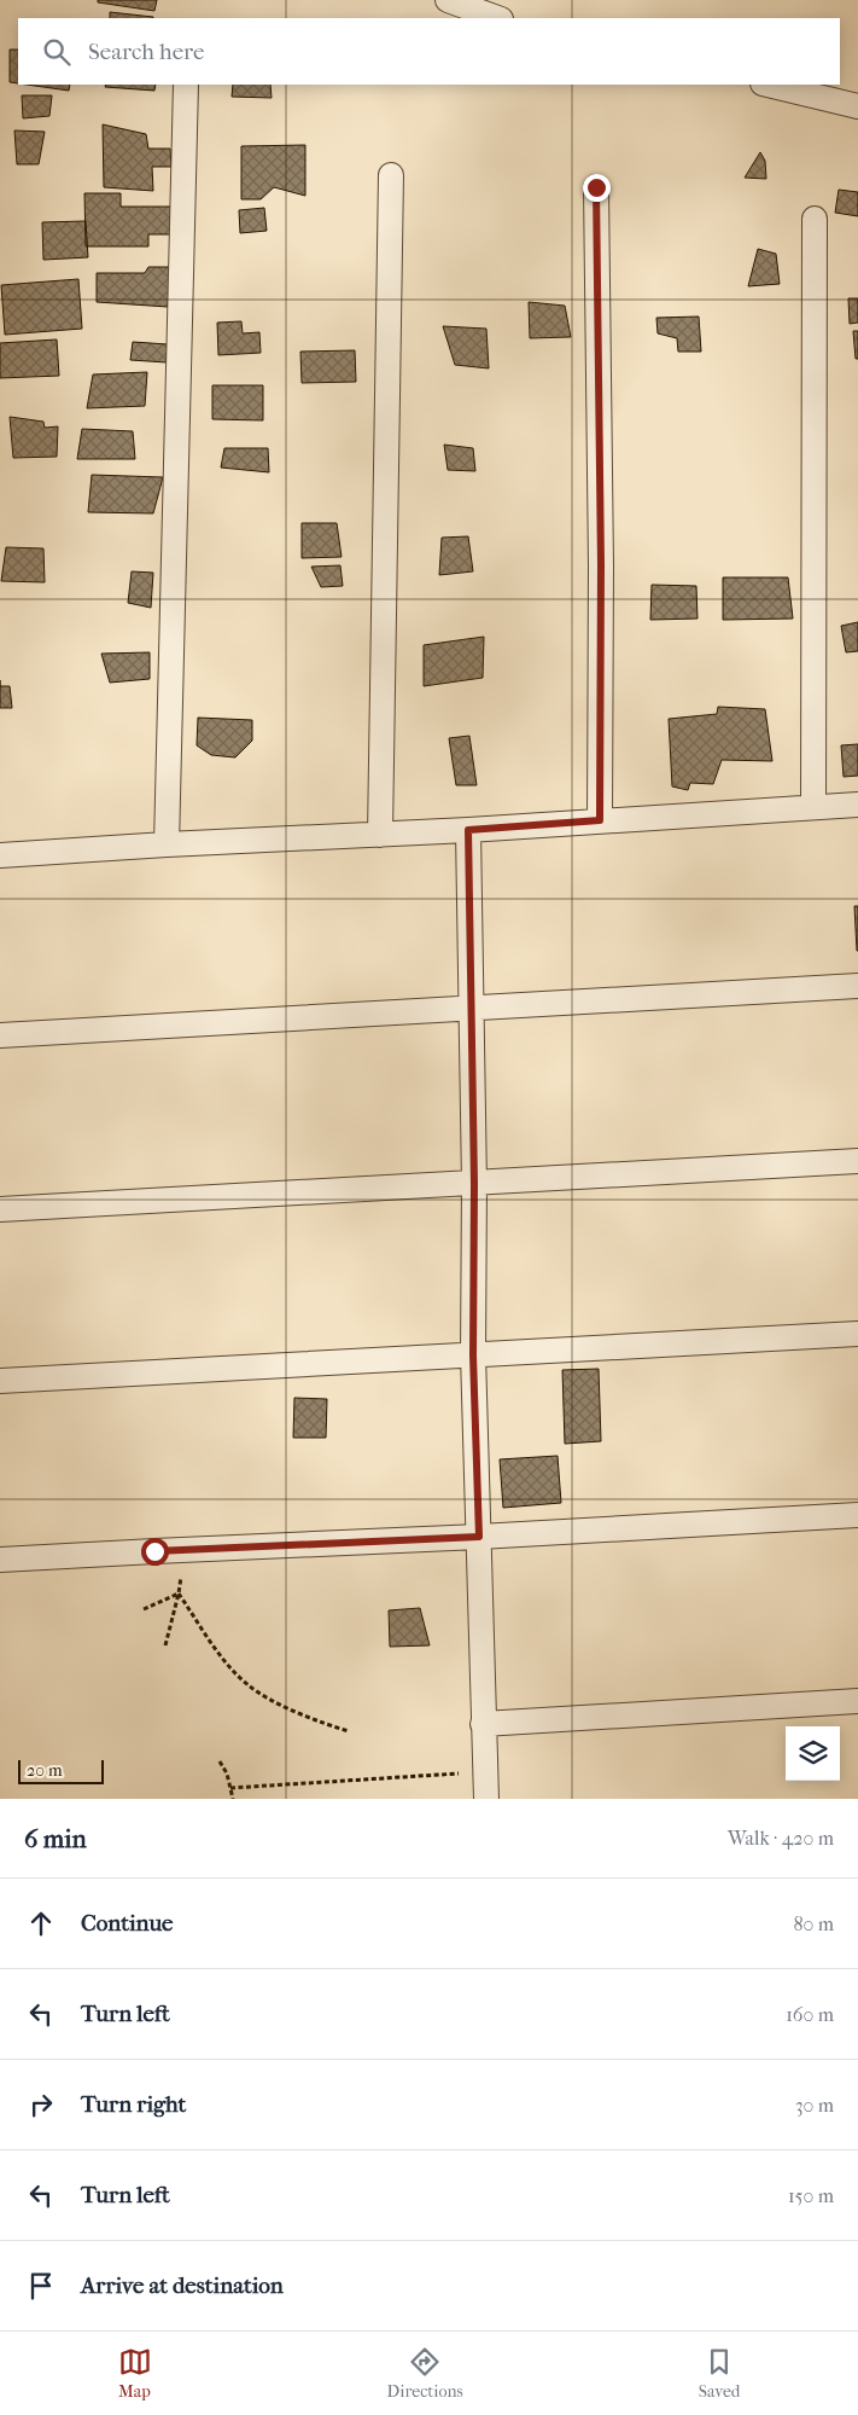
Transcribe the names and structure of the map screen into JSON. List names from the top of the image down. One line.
{"scale_bar":"20 m","page":{"search":"Search here","scale":"20 m","heading":["6 min","Walk · 420 m"],"list":[["Continue","80 m"],["Turn left","160 m"],["Turn right","30 m"],["Turn left","150 m"],"Arrive at destination"],"nav":["Map","Directions","Saved"]}}
